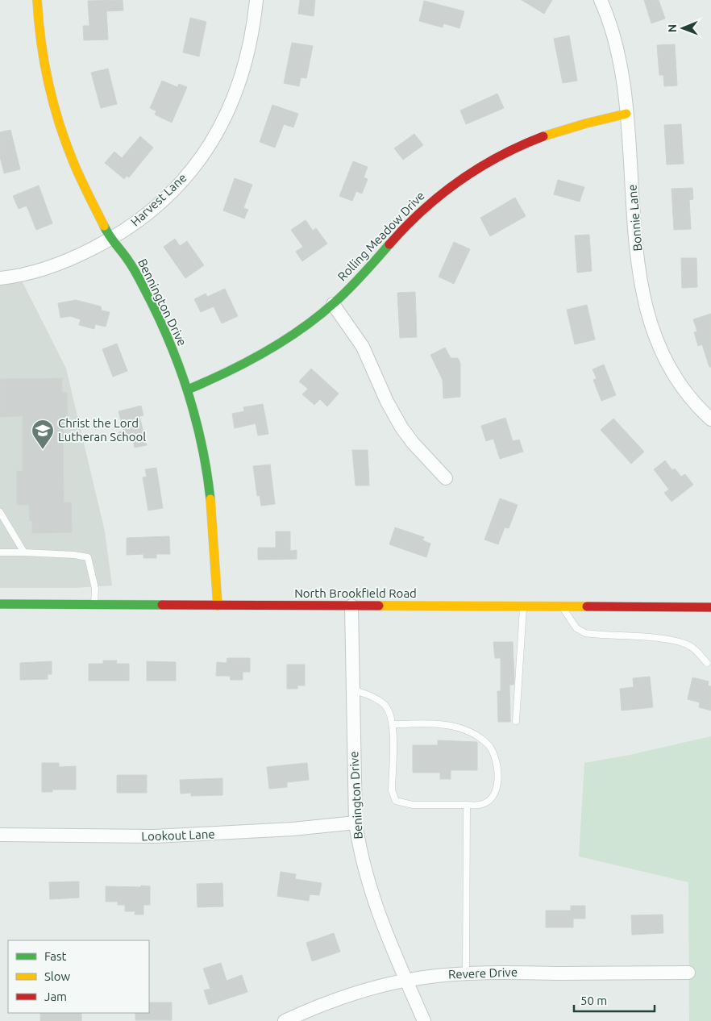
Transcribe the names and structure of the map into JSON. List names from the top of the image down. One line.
{"streets":{"street":["Harvest Lane","Bonnie Lane","Rolling Meadow Drive","Bennington Drive","North Brookfield Road","Benington Drive","Lookout Lane","Revere Drive"]},"crossings":[["Harvest Lane","Bennington Drive"],["Bonnie Lane","Rolling Meadow Drive"],["Rolling Meadow Drive","Bennington Drive"],["Bennington Drive","North Brookfield Road"],["North Brookfield Road","Benington Drive"],["Benington Drive","Lookout Lane"],["Benington Drive","Revere Drive"]],"places":{"school or university":["Christ the Lord Lutheran School"]},"legend":["Fast","Slow","Jam"],"scale_bar":"50 m","north":"left"}
